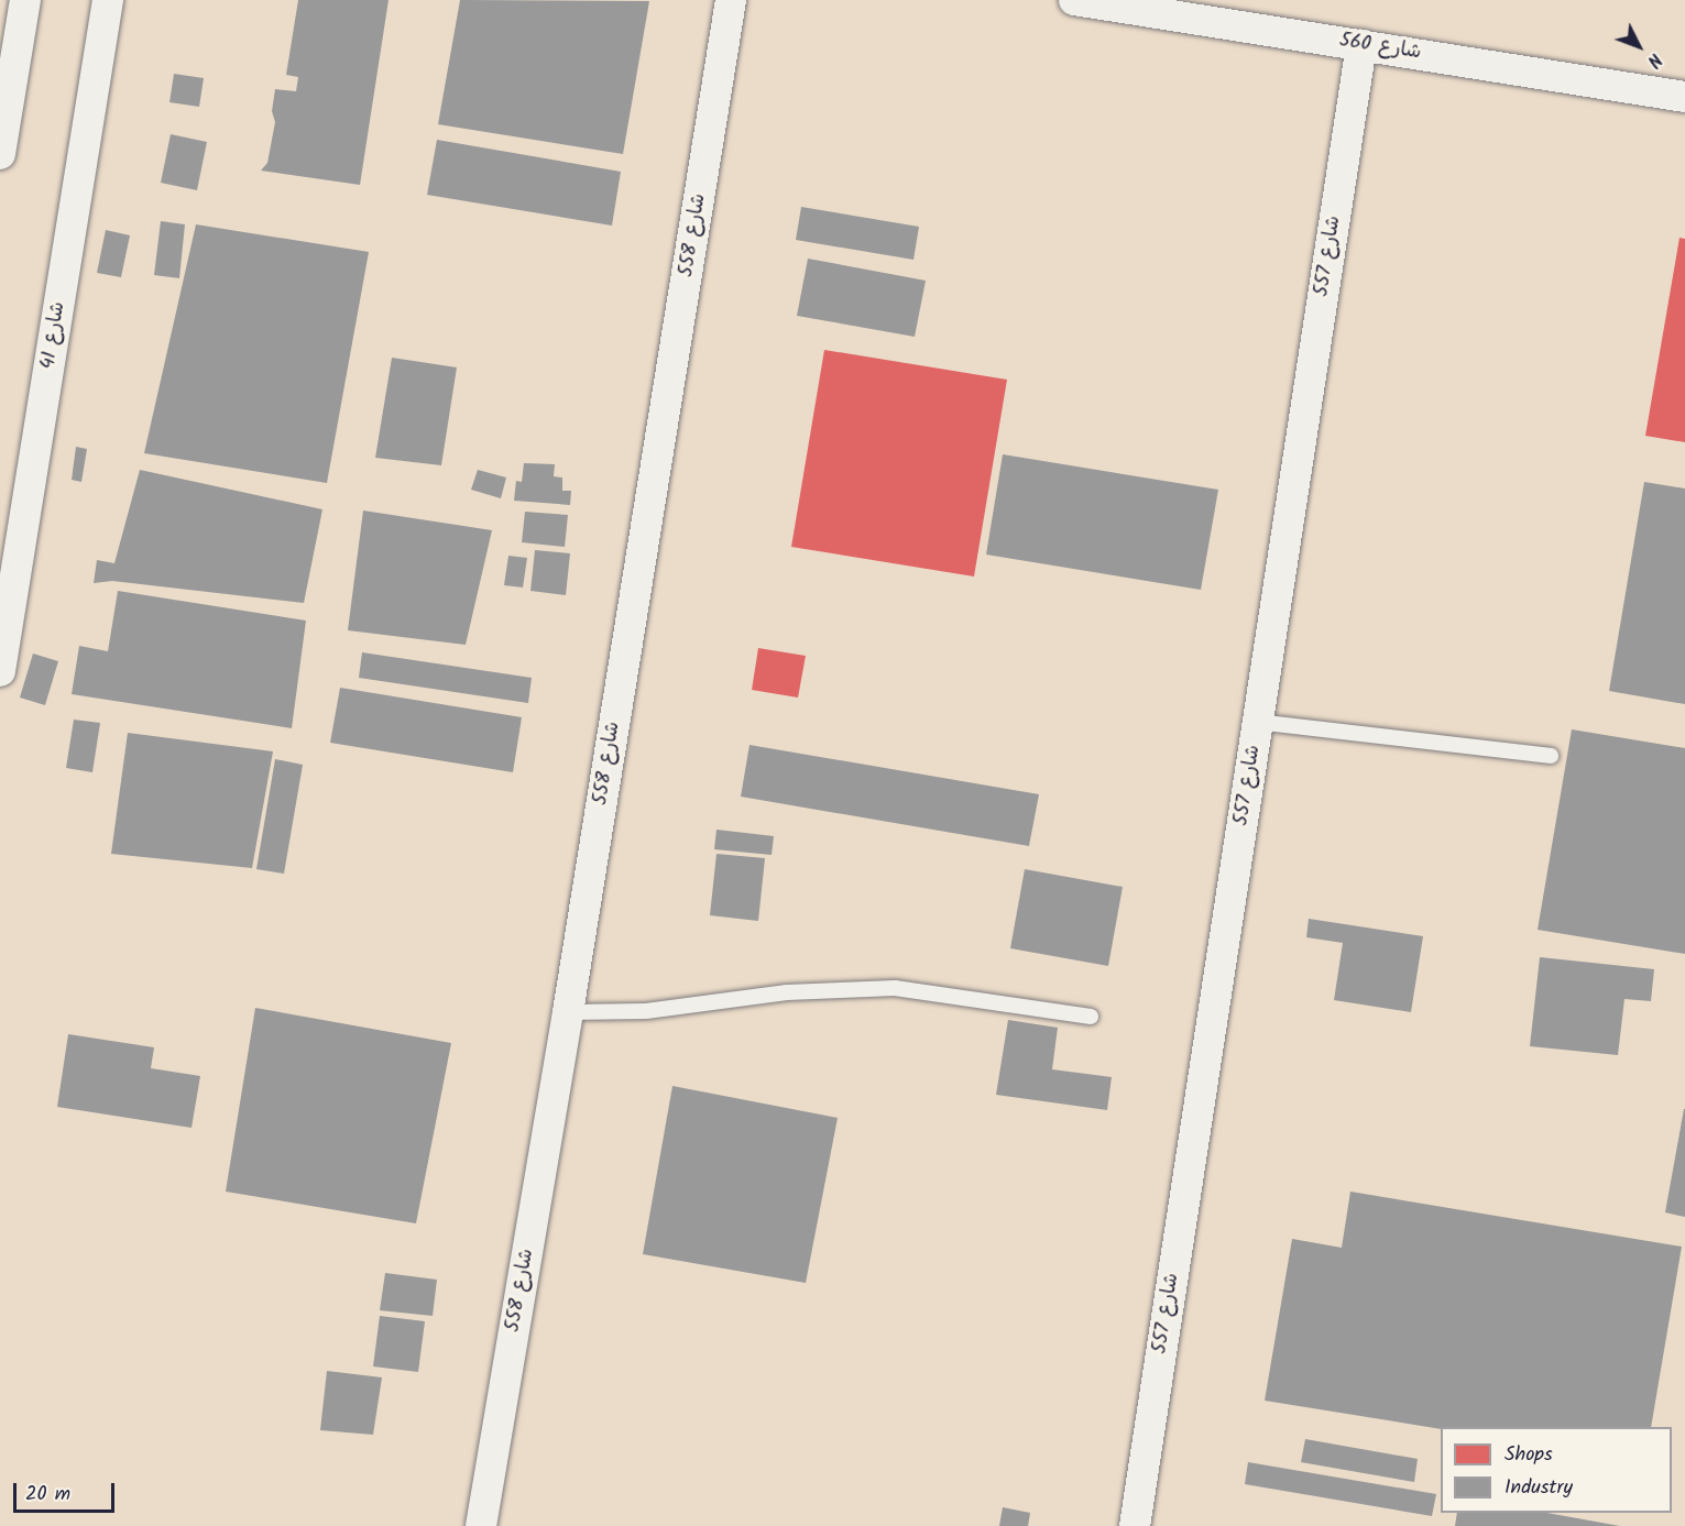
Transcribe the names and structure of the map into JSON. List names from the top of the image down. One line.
{"streets":{"street":["شارع 560","شارع 558","شارع 557","شارع 41"]},"crossings":[["شارع 560","شارع 557"]],"legend":["Shops","Industry"],"scale_bar":"20 m","north":"bottom right"}
